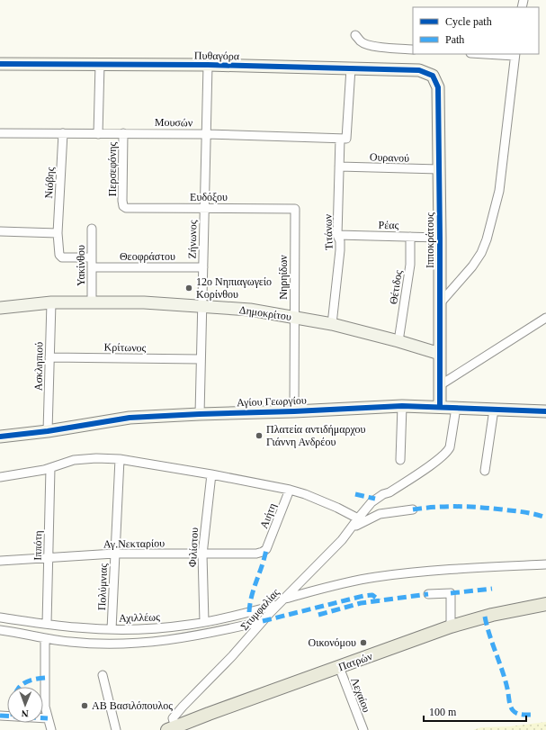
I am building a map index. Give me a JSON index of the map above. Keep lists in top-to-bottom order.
{
  "streets": {
    "main road": ["Πατρών"],
    "street": [
      "Πυθαγόρα",
      "Μουσών",
      "Ουρανού",
      "Περσεφόνης",
      "Νιόβης",
      "Ευδόξου",
      "Ρέας",
      "Τιτάνων",
      "Ζήνωνος",
      "Ιπποκράτους",
      "Θεοφράστου",
      "Υακίνθου",
      "Νηρηίδων",
      "Θέτιδος",
      "Δημοκρίτου",
      "Κρίτωνος",
      "Ασκληπιού",
      "Αγίου Γεωργίου",
      "Αιήτη",
      "Αγ.Νεκταρίου",
      "Ιππότη",
      "Φιλίστου",
      "Πολύμνιας",
      "Στυμφαλίας",
      "Αχιλλέως",
      "Λεχαίου"
    ]
  },
  "crossings": [
    ["Πυθαγόρα", "Τιτάνων"],
    ["Πυθαγόρα", "Ζήνωνος"],
    ["Πυθαγόρα", "Ιπποκράτους"],
    ["Μουσών", "Περσεφόνης"],
    ["Μουσών", "Νιόβης"],
    ["Μουσών", "Τιτάνων"],
    ["Μουσών", "Ζήνωνος"],
    ["Ουρανού", "Τιτάνων"],
    ["Ουρανού", "Ιπποκράτους"],
    ["Περσεφόνης", "Ευδόξου"],
    ["Νιόβης", "Υακίνθου"],
    ["Ευδόξου", "Ζήνωνος"],
    ["Ευδόξου", "Νηρηίδων"],
    ["Ρέας", "Τιτάνων"],
    ["Ρέας", "Ιπποκράτους"],
    ["Ρέας", "Θέτιδος"],
    ["Τιτάνων", "Δημοκρίτου"],
    ["Ζήνωνος", "Θεοφράστου"],
    ["Ζήνωνος", "Δημοκρίτου"],
    ["Ζήνωνος", "Κρίτωνος"],
    ["Ζήνωνος", "Αγίου Γεωργίου"],
    ["Ιπποκράτους", "Δημοκρίτου"],
    ["Ιπποκράτους", "Αγίου Γεωργίου"],
    ["Θεοφράστου", "Υακίνθου"],
    ["Υακίνθου", "Δημοκρίτου"],
    ["Νηρηίδων", "Δημοκρίτου"],
    ["Νηρηίδων", "Αγίου Γεωργίου"],
    ["Θέτιδος", "Δημοκρίτου"],
    ["Δημοκρίτου", "Ασκληπιού"],
    ["Κρίτωνος", "Ασκληπιού"],
    ["Ασκληπιού", "Αγίου Γεωργίου"],
    ["Αγίου Γεωργίου", "Στυμφαλίας"],
    ["Αιήτη", "Αγ.Νεκταρίου"],
    ["Αγ.Νεκταρίου", "Ιππότη"],
    ["Αγ.Νεκταρίου", "Φιλίστου"],
    ["Αγ.Νεκταρίου", "Πολύμνιας"],
    ["Ιππότη", "Αχιλλέως"],
    ["Φιλίστου", "Αχιλλέως"],
    ["Πολύμνιας", "Αχιλλέως"],
    ["Στυμφαλίας", "Αχιλλέως"],
    ["Στυμφαλίας", "Πατρών"],
    ["Πατρών", "Λεχαίου"]
  ],
  "places": [
    "12ο Νηπιαγωγείο Κορίνθου",
    "Πλατεία αντιδήμαρχου Γιάννη Ανδρέου",
    "Οικονόμου",
    "ΑΒ Βασιλόπουλος"
  ],
  "legend": ["Cycle path", "Path"],
  "scale_bar": "100 m",
  "north": "bottom"
}
